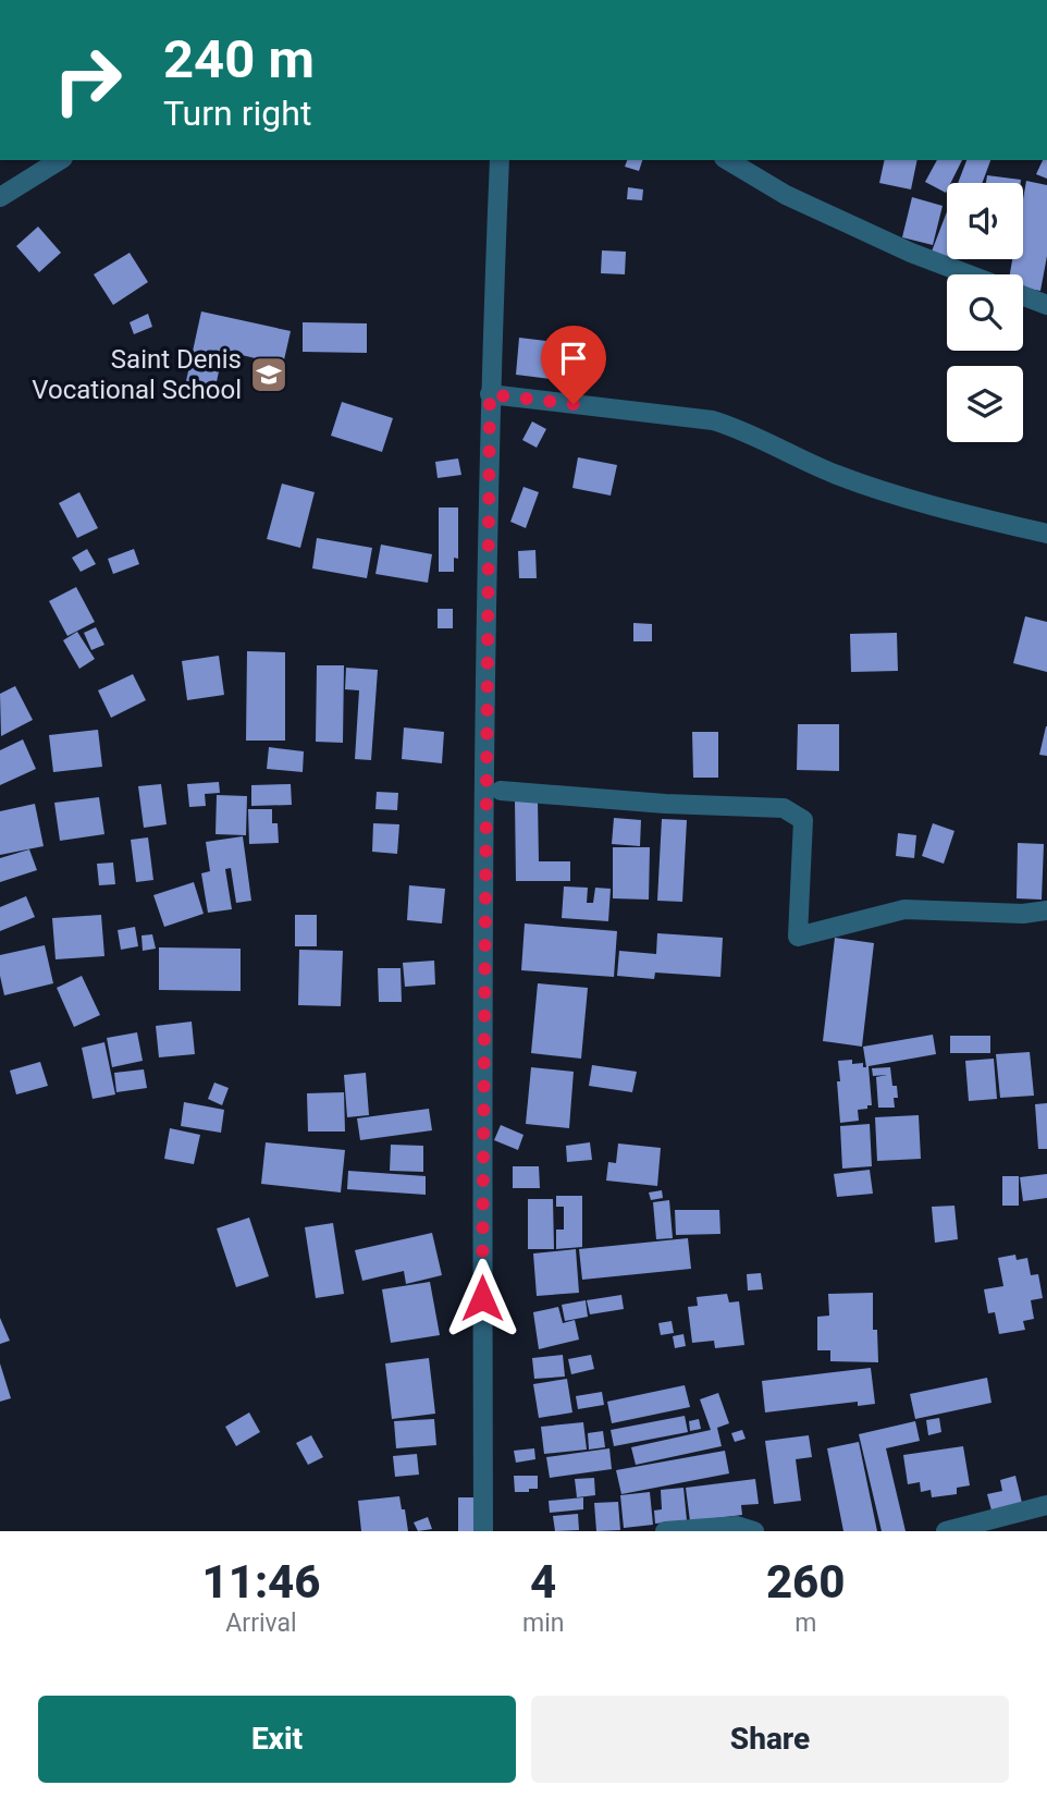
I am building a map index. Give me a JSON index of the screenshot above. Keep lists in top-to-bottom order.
{
  "places": {
    "school or university": ["Saint Denis Vocational School"]
  },
  "page": {
    "turn": ["240 m", "Turn right"],
    "eta": [
      "11:46",
      "Arrival",
      "4",
      "min",
      "260",
      "m"
    ],
    "buttons": ["Exit", "Share"]
  }
}
